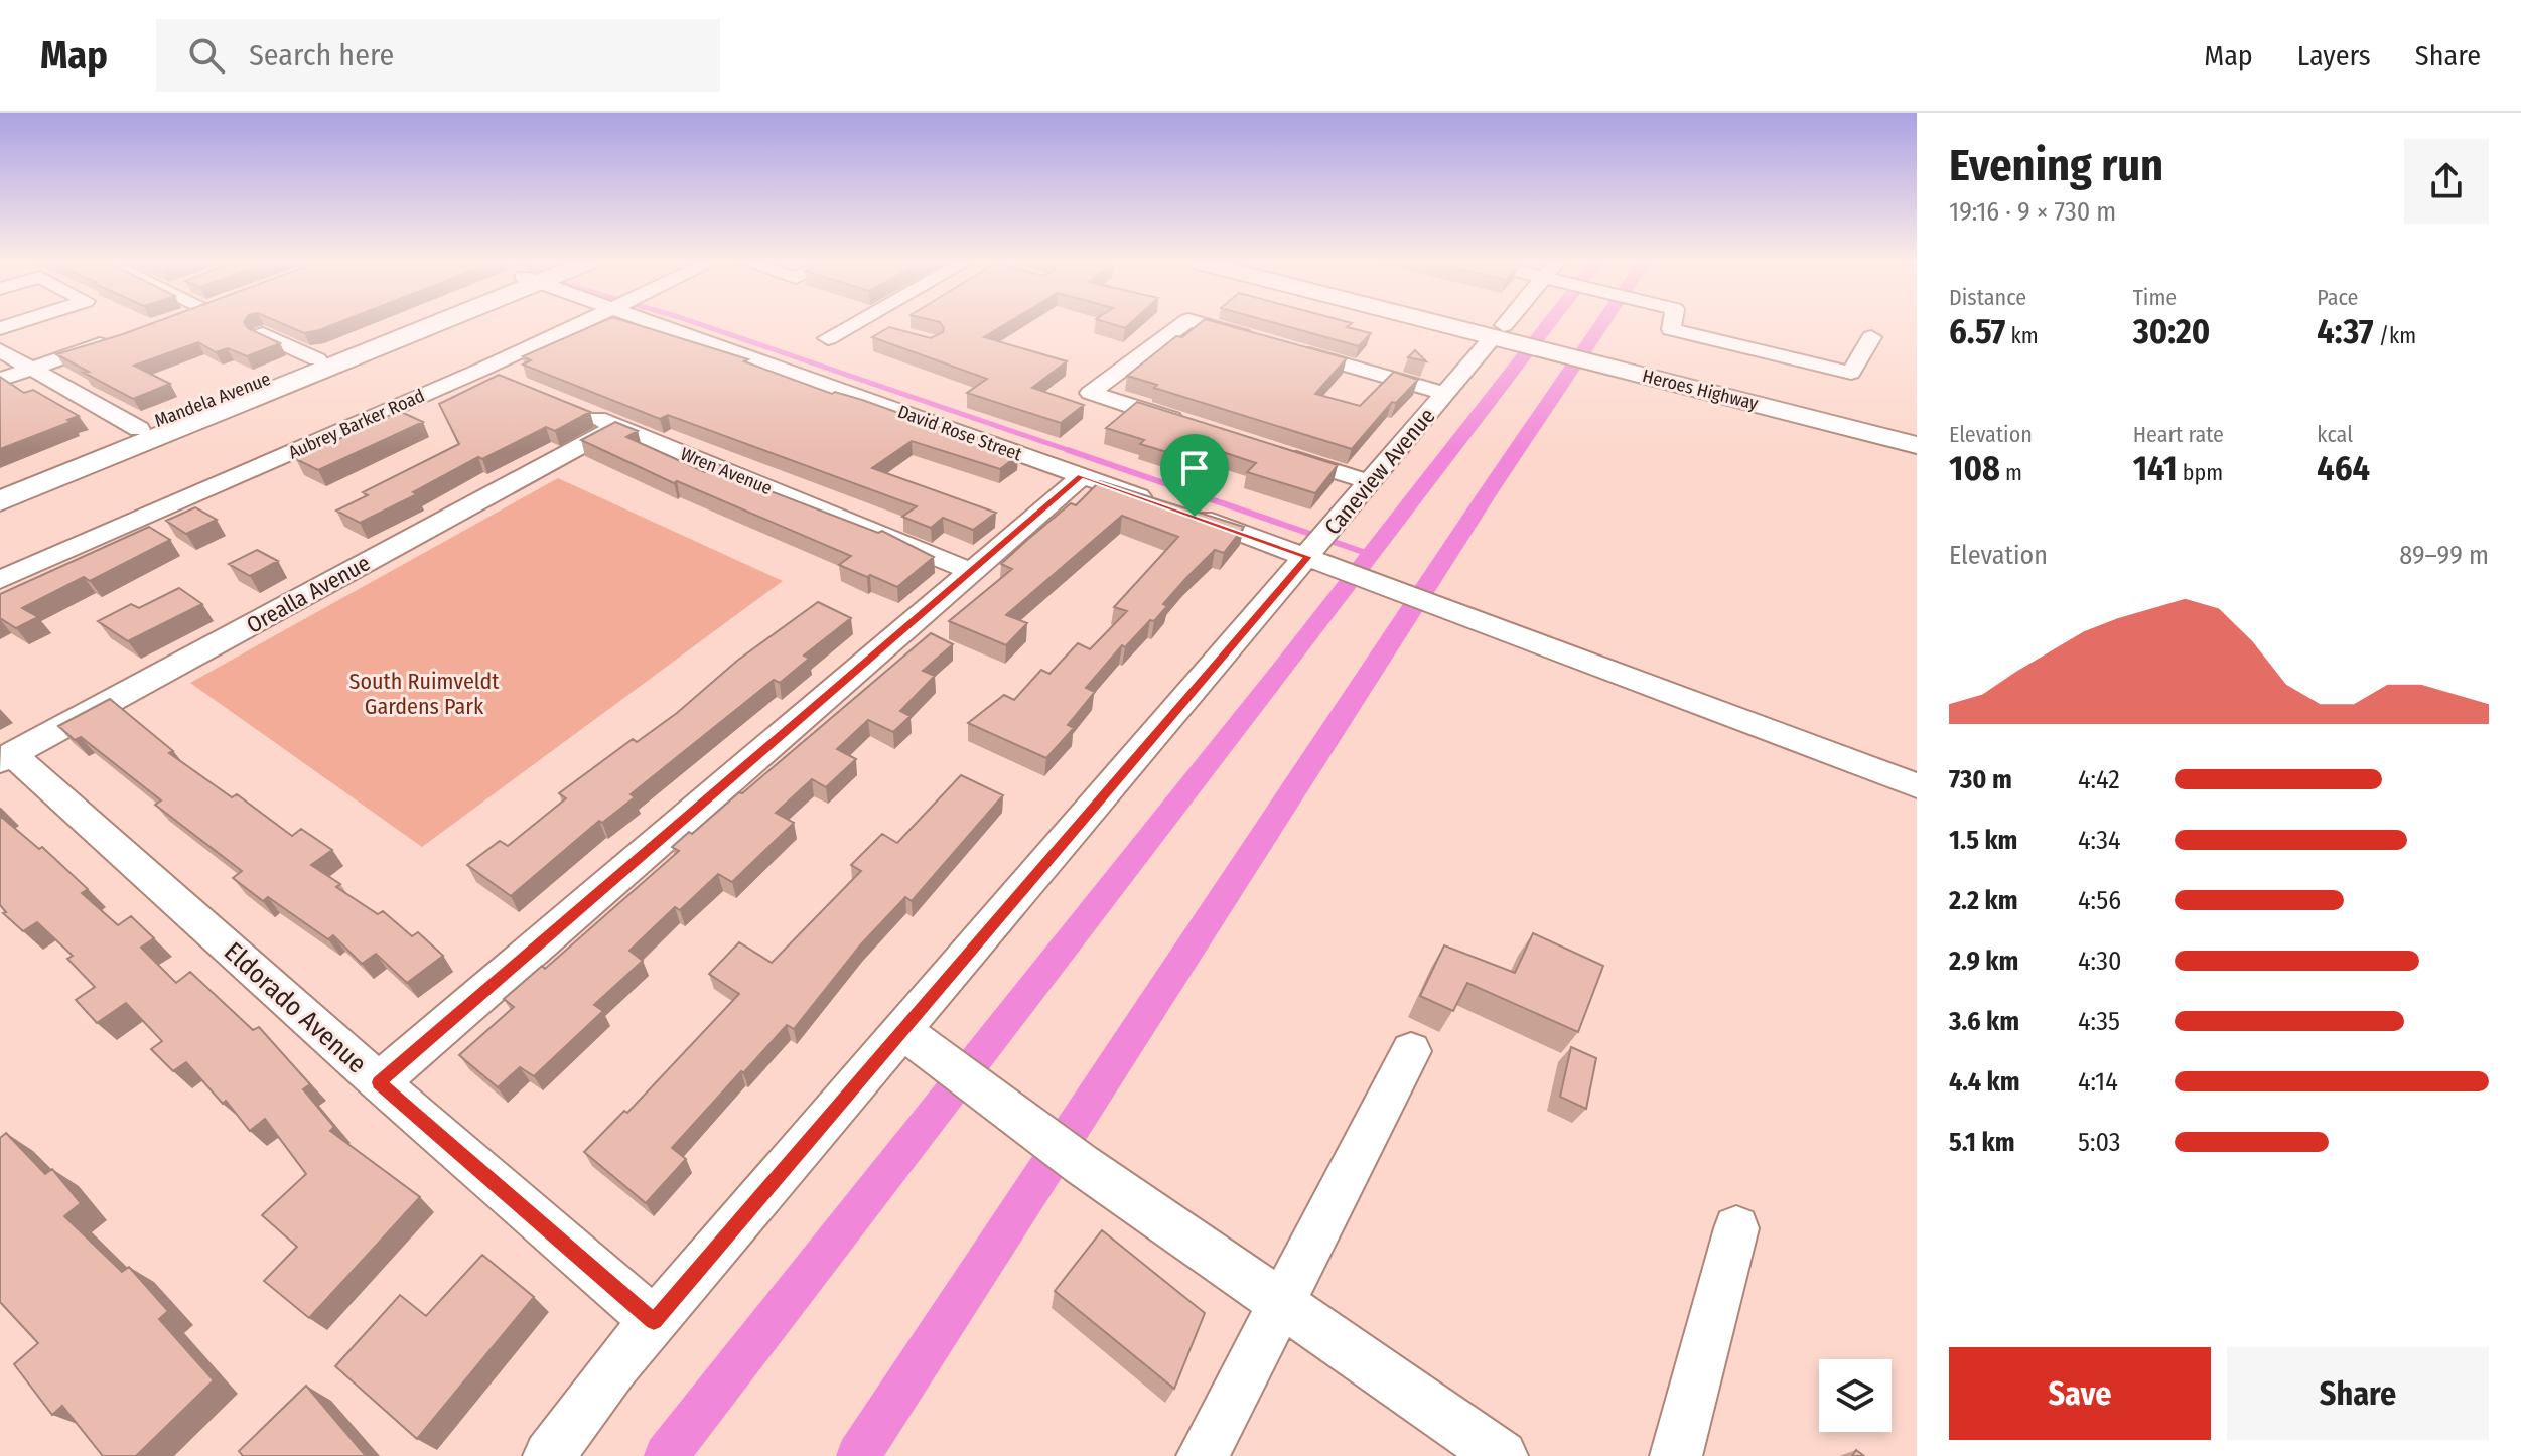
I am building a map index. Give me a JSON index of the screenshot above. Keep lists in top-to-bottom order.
{
  "streets": {
    "main road": ["Heroes Highway", "Mandela Avenue"],
    "street": [
      "Aubrey Barker Road",
      "David Rose Street",
      "Wren Avenue",
      "Caneview Avenue",
      "Orealla Avenue",
      "Eldorado Avenue"
    ]
  },
  "crossings": [
    ["Heroes Highway", "Caneview Avenue"],
    ["Wren Avenue", "Orealla Avenue"],
    ["Caneview Avenue", "Eldorado Avenue"],
    ["Orealla Avenue", "Eldorado Avenue"]
  ],
  "parks": ["South Ruimveldt Gardens Park"],
  "page": {
    "header": "Map",
    "search": "Search here",
    "nav": ["Map", "Layers", "Share"],
    "heading": ["Evening run", "19:16 · 9 × 730 m"],
    "stats": [
      ["Distance", "6.57 km"],
      ["Time", "30:20"],
      ["Pace", "4:37 /km"],
      ["Elevation", "108 m"],
      ["Heart rate", "141 bpm"],
      ["kcal", "464"]
    ],
    "chart": ["Elevation", "89–99 m"],
    "list": [
      {
        "name": "730 m",
        "note": "4:42"
      },
      {
        "name": "1.5 km",
        "note": "4:34"
      },
      {
        "name": "2.2 km",
        "note": "4:56"
      },
      {
        "name": "2.9 km",
        "note": "4:30"
      },
      {
        "name": "3.6 km",
        "note": "4:35"
      },
      {
        "name": "4.4 km",
        "note": "4:14"
      },
      {
        "name": "5.1 km",
        "note": "5:03"
      }
    ],
    "buttons": ["Save", "Share"]
  }
}
